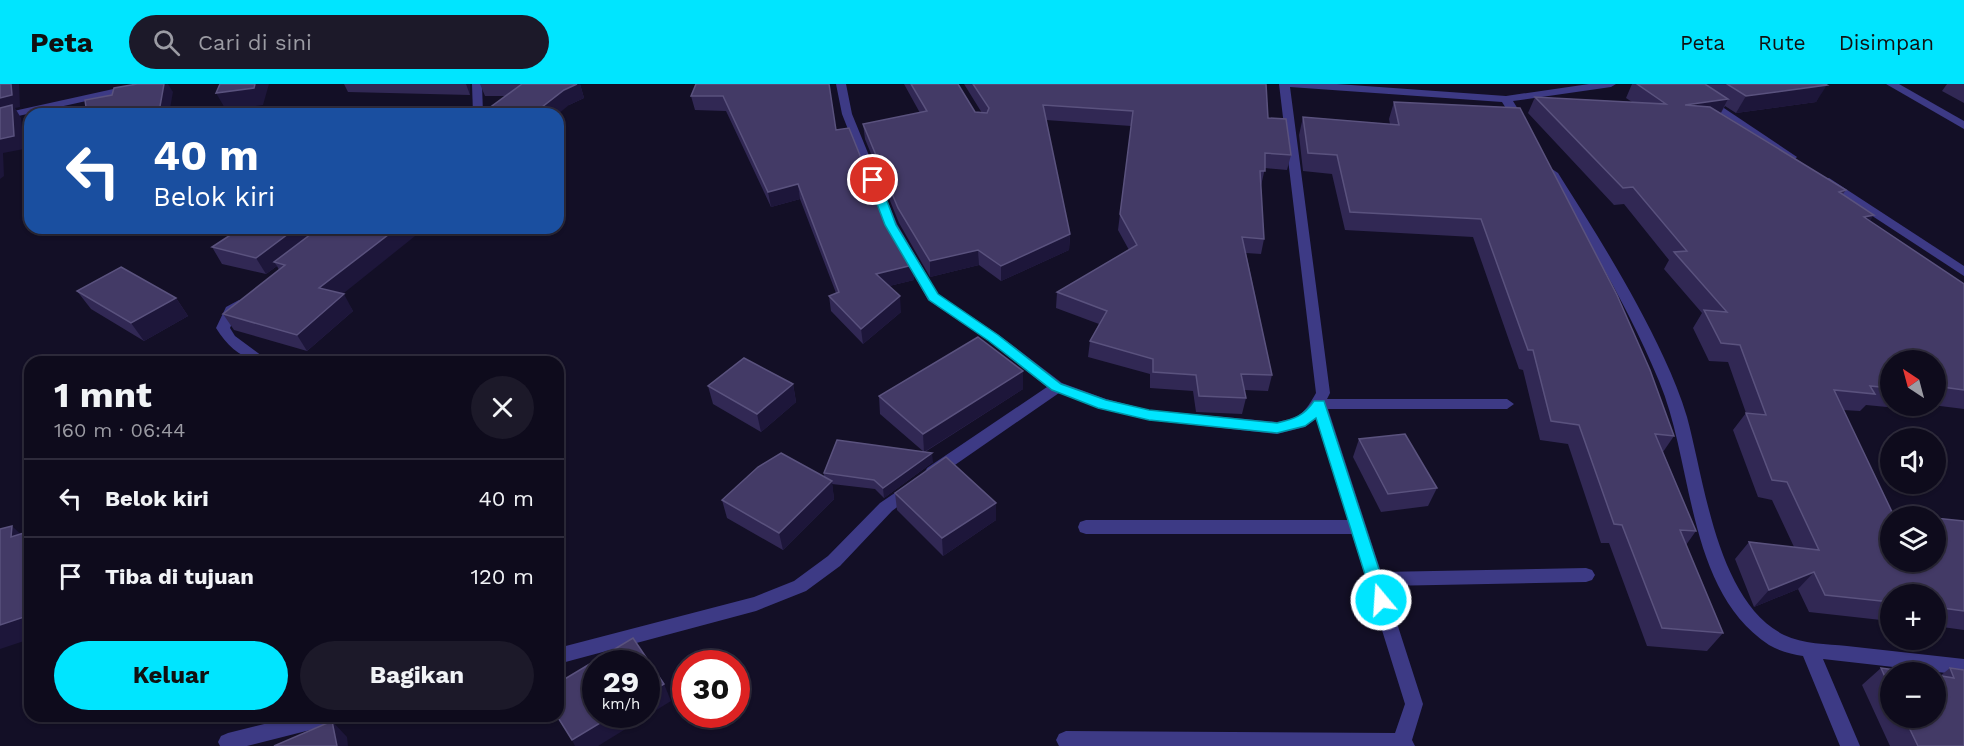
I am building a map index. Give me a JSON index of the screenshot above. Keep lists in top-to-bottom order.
{
  "north": "top left",
  "page": {
    "header": "Peta",
    "search": "Cari di sini",
    "nav": ["Peta", "Rute", "Disimpan"],
    "turn": ["40 m", "Belok kiri"],
    "map_buttons": ["+", "−"],
    "heading": ["1 mnt", "160 m · 06:44"],
    "list": [
      {
        "name": "Belok kiri",
        "value": "40 m"
      },
      {
        "name": "Tiba di tujuan",
        "value": "120 m"
      }
    ],
    "buttons": ["Keluar", "Bagikan"],
    "speed": "29 km/h",
    "limit": "30"
  }
}
